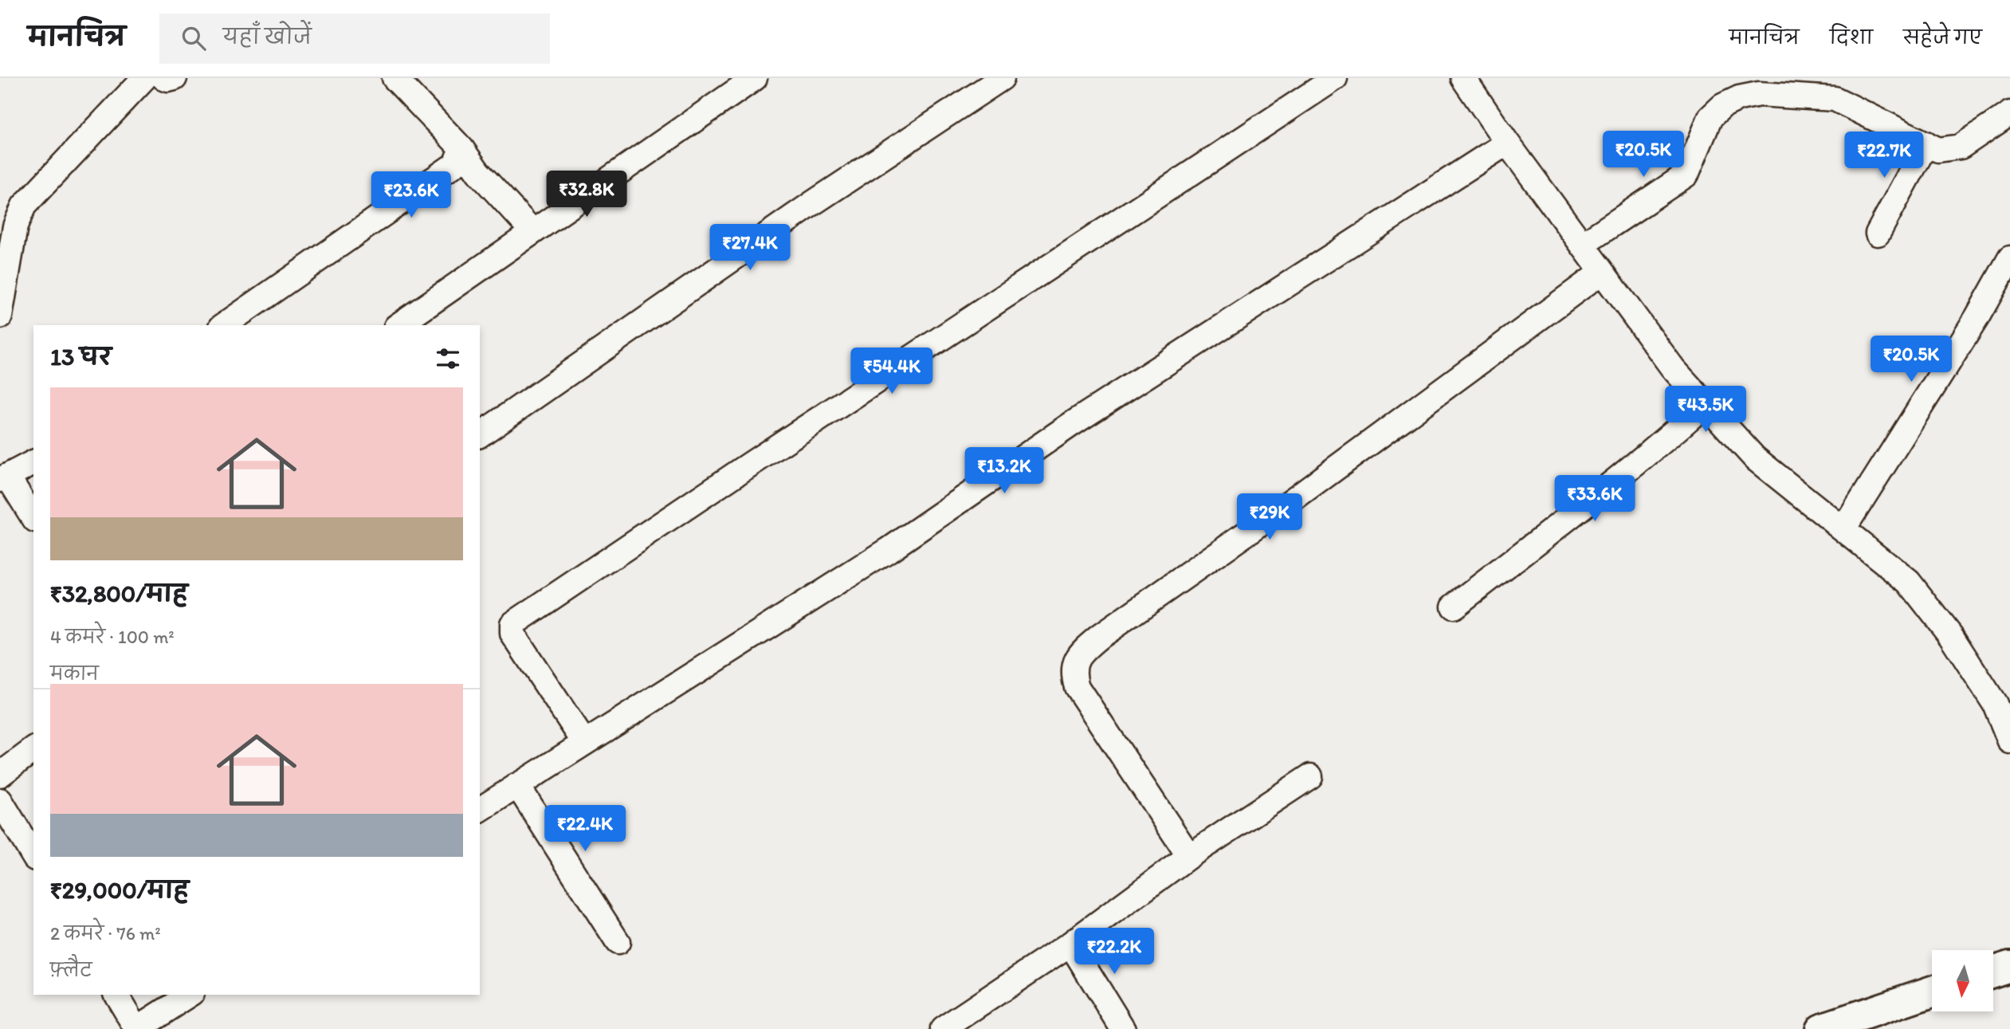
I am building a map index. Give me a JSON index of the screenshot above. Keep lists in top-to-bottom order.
{
  "north": "bottom",
  "page": {
    "header": "मानचित्र",
    "search": "यहाँ खोजें",
    "nav": ["मानचित्र", "दिशा", "सहेजे गए"],
    "price": [
      "₹20.5K",
      "₹22.7K",
      "₹32.8K",
      "₹23.6K",
      "₹27.4K",
      "₹20.5K",
      "₹54.4K",
      "₹43.5K",
      "₹13.2K",
      "₹33.6K",
      "₹29K",
      "₹22.4K",
      "₹22.2K"
    ],
    "heading": "13 घर",
    "list": [
      {
        "name": "₹32,800/माह",
        "note": "4 कमरे · 100 m² · मकान"
      },
      {
        "name": "₹29,000/माह",
        "note": "2 कमरे · 76 m² · फ़्लैट"
      }
    ]
  }
}
